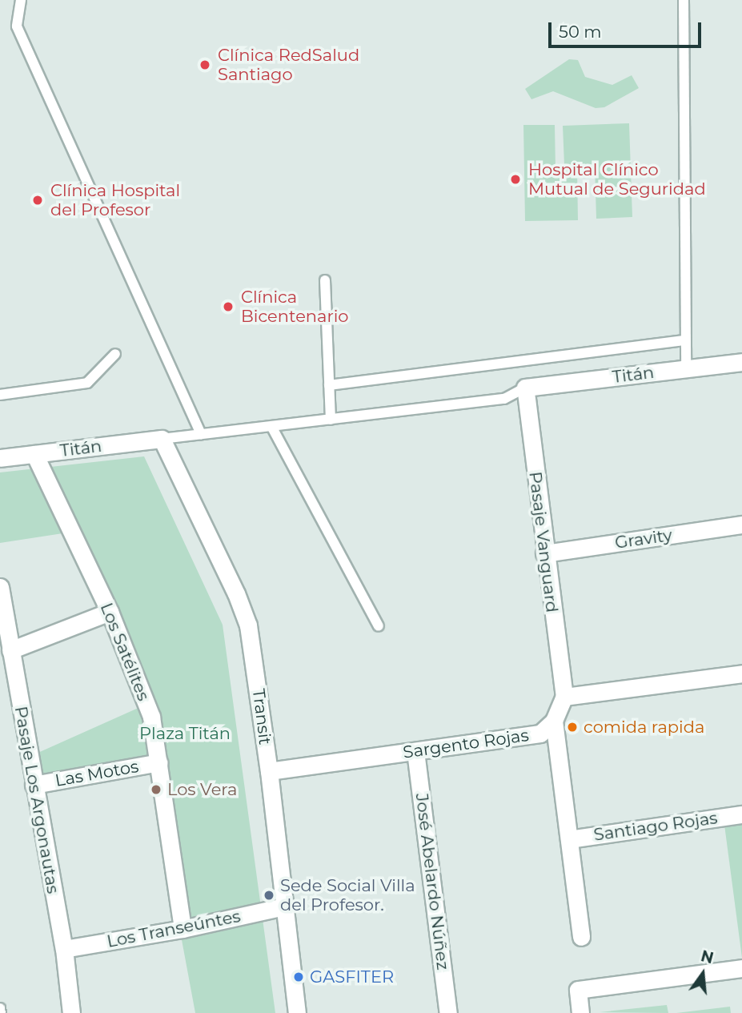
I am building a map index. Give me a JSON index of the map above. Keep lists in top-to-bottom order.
{
  "streets": {
    "street": [
      "Titán",
      "Gravity",
      "Pasaje Vanguard",
      "Los Satélites",
      "Transit",
      "Sargento Rojas",
      "Las Motos",
      "Pasaje Los Argonautas",
      "Santiago Rojas",
      "José Abelardo Núñez",
      "Los Transeúntes"
    ]
  },
  "crossings": [
    ["Titán", "Pasaje Vanguard"],
    ["Titán", "Los Satélites"],
    ["Titán", "Transit"],
    ["Gravity", "Pasaje Vanguard"],
    ["Los Satélites", "Las Motos"],
    ["Los Satélites", "Los Transeúntes"],
    ["Transit", "Sargento Rojas"],
    ["Transit", "Los Transeúntes"],
    ["Sargento Rojas", "José Abelardo Núñez"],
    ["Las Motos", "Pasaje Los Argonautas"],
    ["Pasaje Los Argonautas", "Los Transeúntes"]
  ],
  "parks": ["Plaza Titán"],
  "places": [
    "Clínica RedSalud Santiago",
    "Hospital Clínico Mutual de Seguridad",
    "Clínica Hospital del Profesor",
    "Clínica Bicentenario",
    "comida rapida",
    "Los Vera",
    "Sede Social Villa del Profesor.",
    "GASFITER"
  ],
  "scale_bar": "50 m",
  "north": "top"
}
